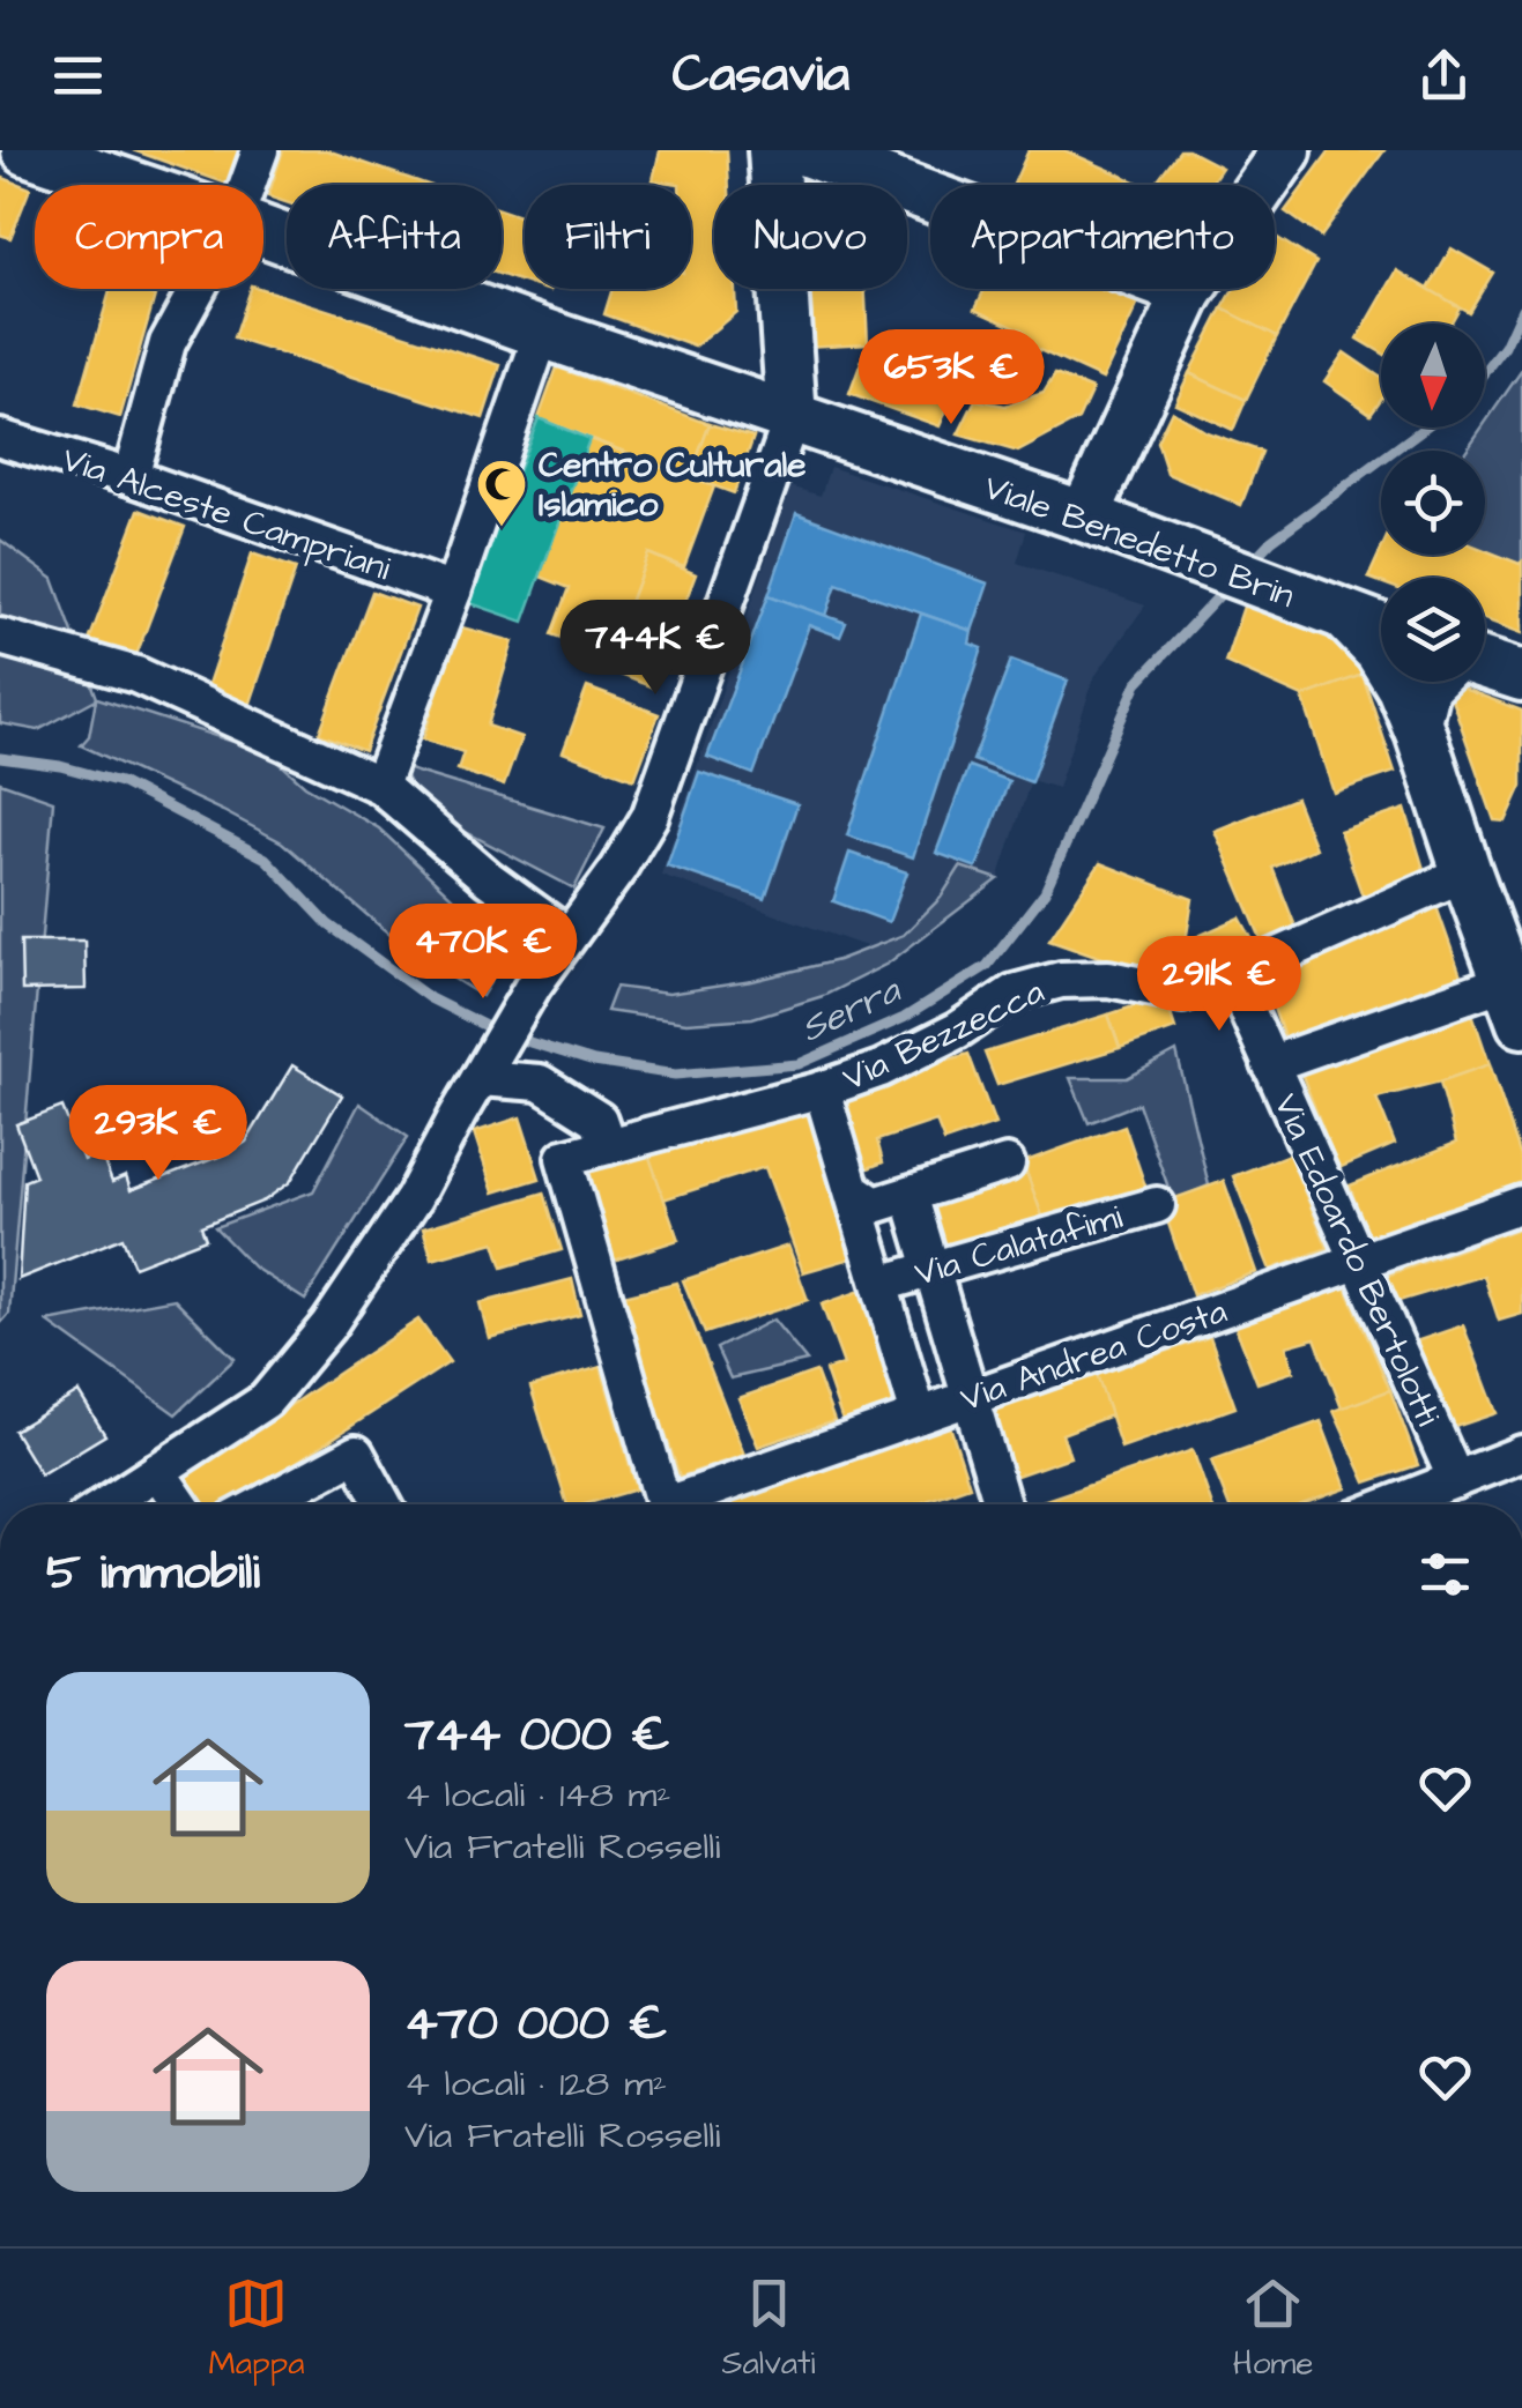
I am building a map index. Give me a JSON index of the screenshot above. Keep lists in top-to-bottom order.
{
  "streets": {
    "street": [
      "Via Alceste Campriani",
      "Viale Benedetto Brin",
      "Via Bezzecca",
      "Via Calatafimi",
      "Via Edoardo Bertolotti",
      "Via Andrea Costa"
    ]
  },
  "crossings": [
    ["Via Bezzecca", "Via Edoardo Bertolotti"],
    ["Via Edoardo Bertolotti", "Via Andrea Costa"]
  ],
  "water": ["Serra"],
  "places": {
    "mosque": ["Centro Culturale Islamico"]
  },
  "north": "bottom",
  "page": {
    "header": "Casavia",
    "chip": [
      "Compra",
      "Affitta",
      "Filtri",
      "Nuovo",
      "Appartamento"
    ],
    "price": [
      "653K €",
      "744K €",
      "470K €",
      "291K €",
      "293K €"
    ],
    "heading": "5 immobili",
    "list": [
      {
        "name": "744 000 €",
        "note": "4 locali · 148 m² · Via Fratelli Rosselli"
      },
      {
        "name": "470 000 €",
        "note": "4 locali · 128 m² · Via Fratelli Rosselli"
      }
    ],
    "tabs": ["Mappa", "Salvati", "Home"]
  }
}
